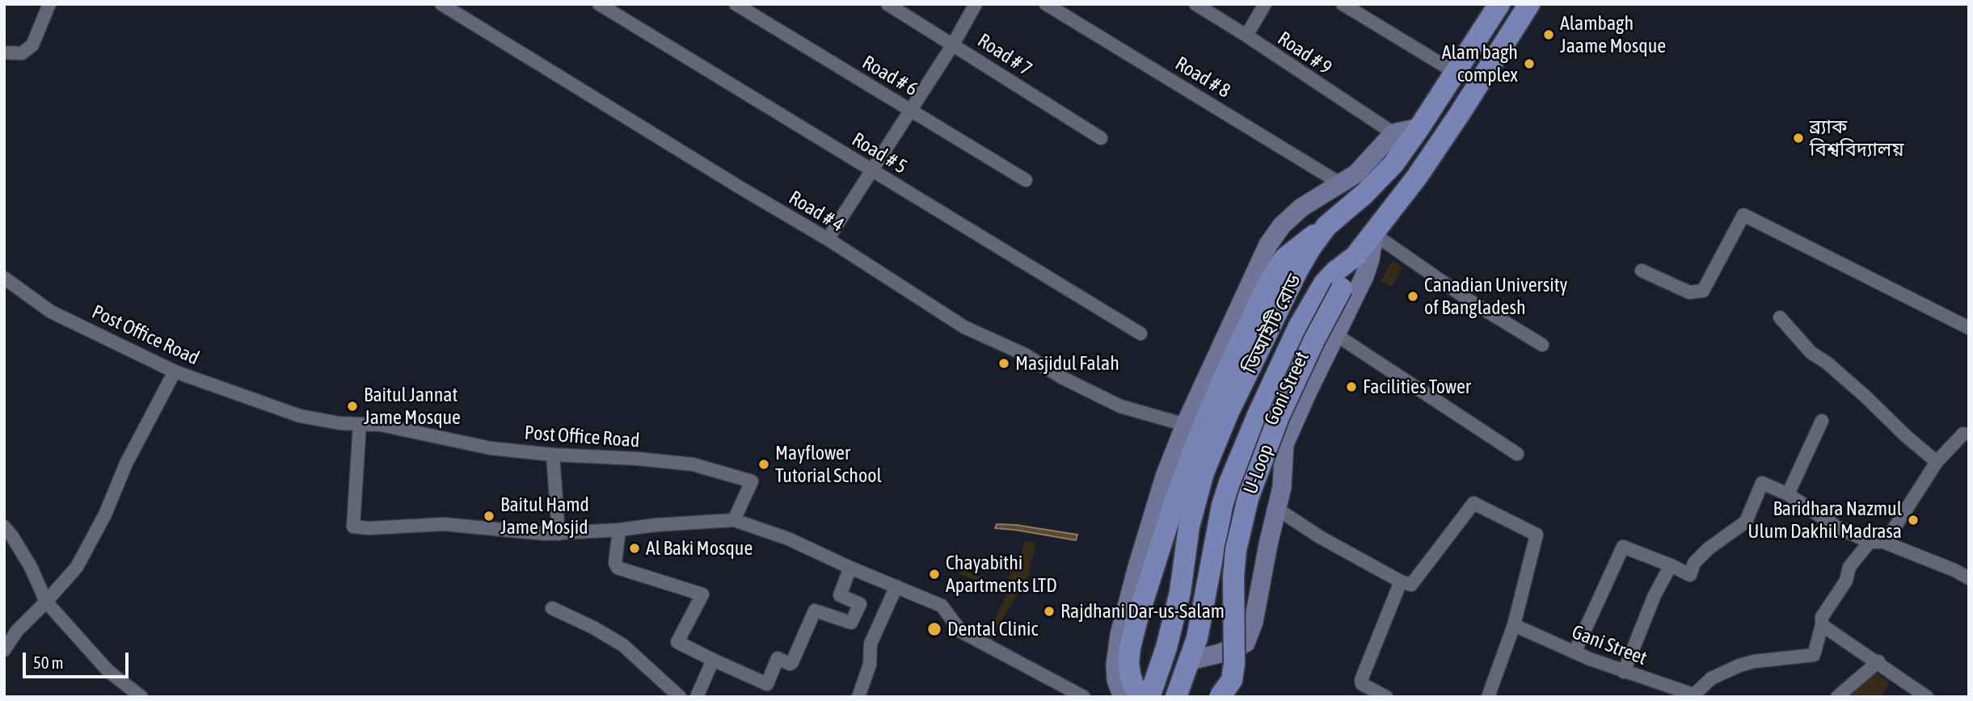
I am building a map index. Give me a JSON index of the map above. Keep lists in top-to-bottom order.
{
  "streets": {
    "main road": ["ডিআইটি রোড", "U-Loop"],
    "street": [
      "Road # 9",
      "Road # 7",
      "Road # 6",
      "Road # 8",
      "Road # 5",
      "Road # 4",
      "Post Office Road",
      "Goni Street",
      "Gani Street"
    ]
  },
  "crossings": [
    ["ডিআইটি রোড", "Goni Street"],
    ["ডিআইটি রোড", "U-Loop"]
  ],
  "places": [
    "Alambagh Jaame Mosque",
    "Alam bagh complex",
    "ব্র্যাক বিশ্ববিদ্যালয়",
    "Canadian University of Bangladesh",
    "Masjidul Falah",
    "Facilities Tower",
    "Baitul Jannat Jame Mosque",
    "Mayflower Tutorial School",
    "Baitul Hamd Jame Mosjid",
    "Baridhara Nazmul Ulum Dakhil Madrasa",
    "Al Baki Mosque",
    "Chayabithi Apartments LTD",
    "Rajdhani Dar-us-Salam",
    "Dental Clinic"
  ],
  "scale_bar": "50 m"
}
